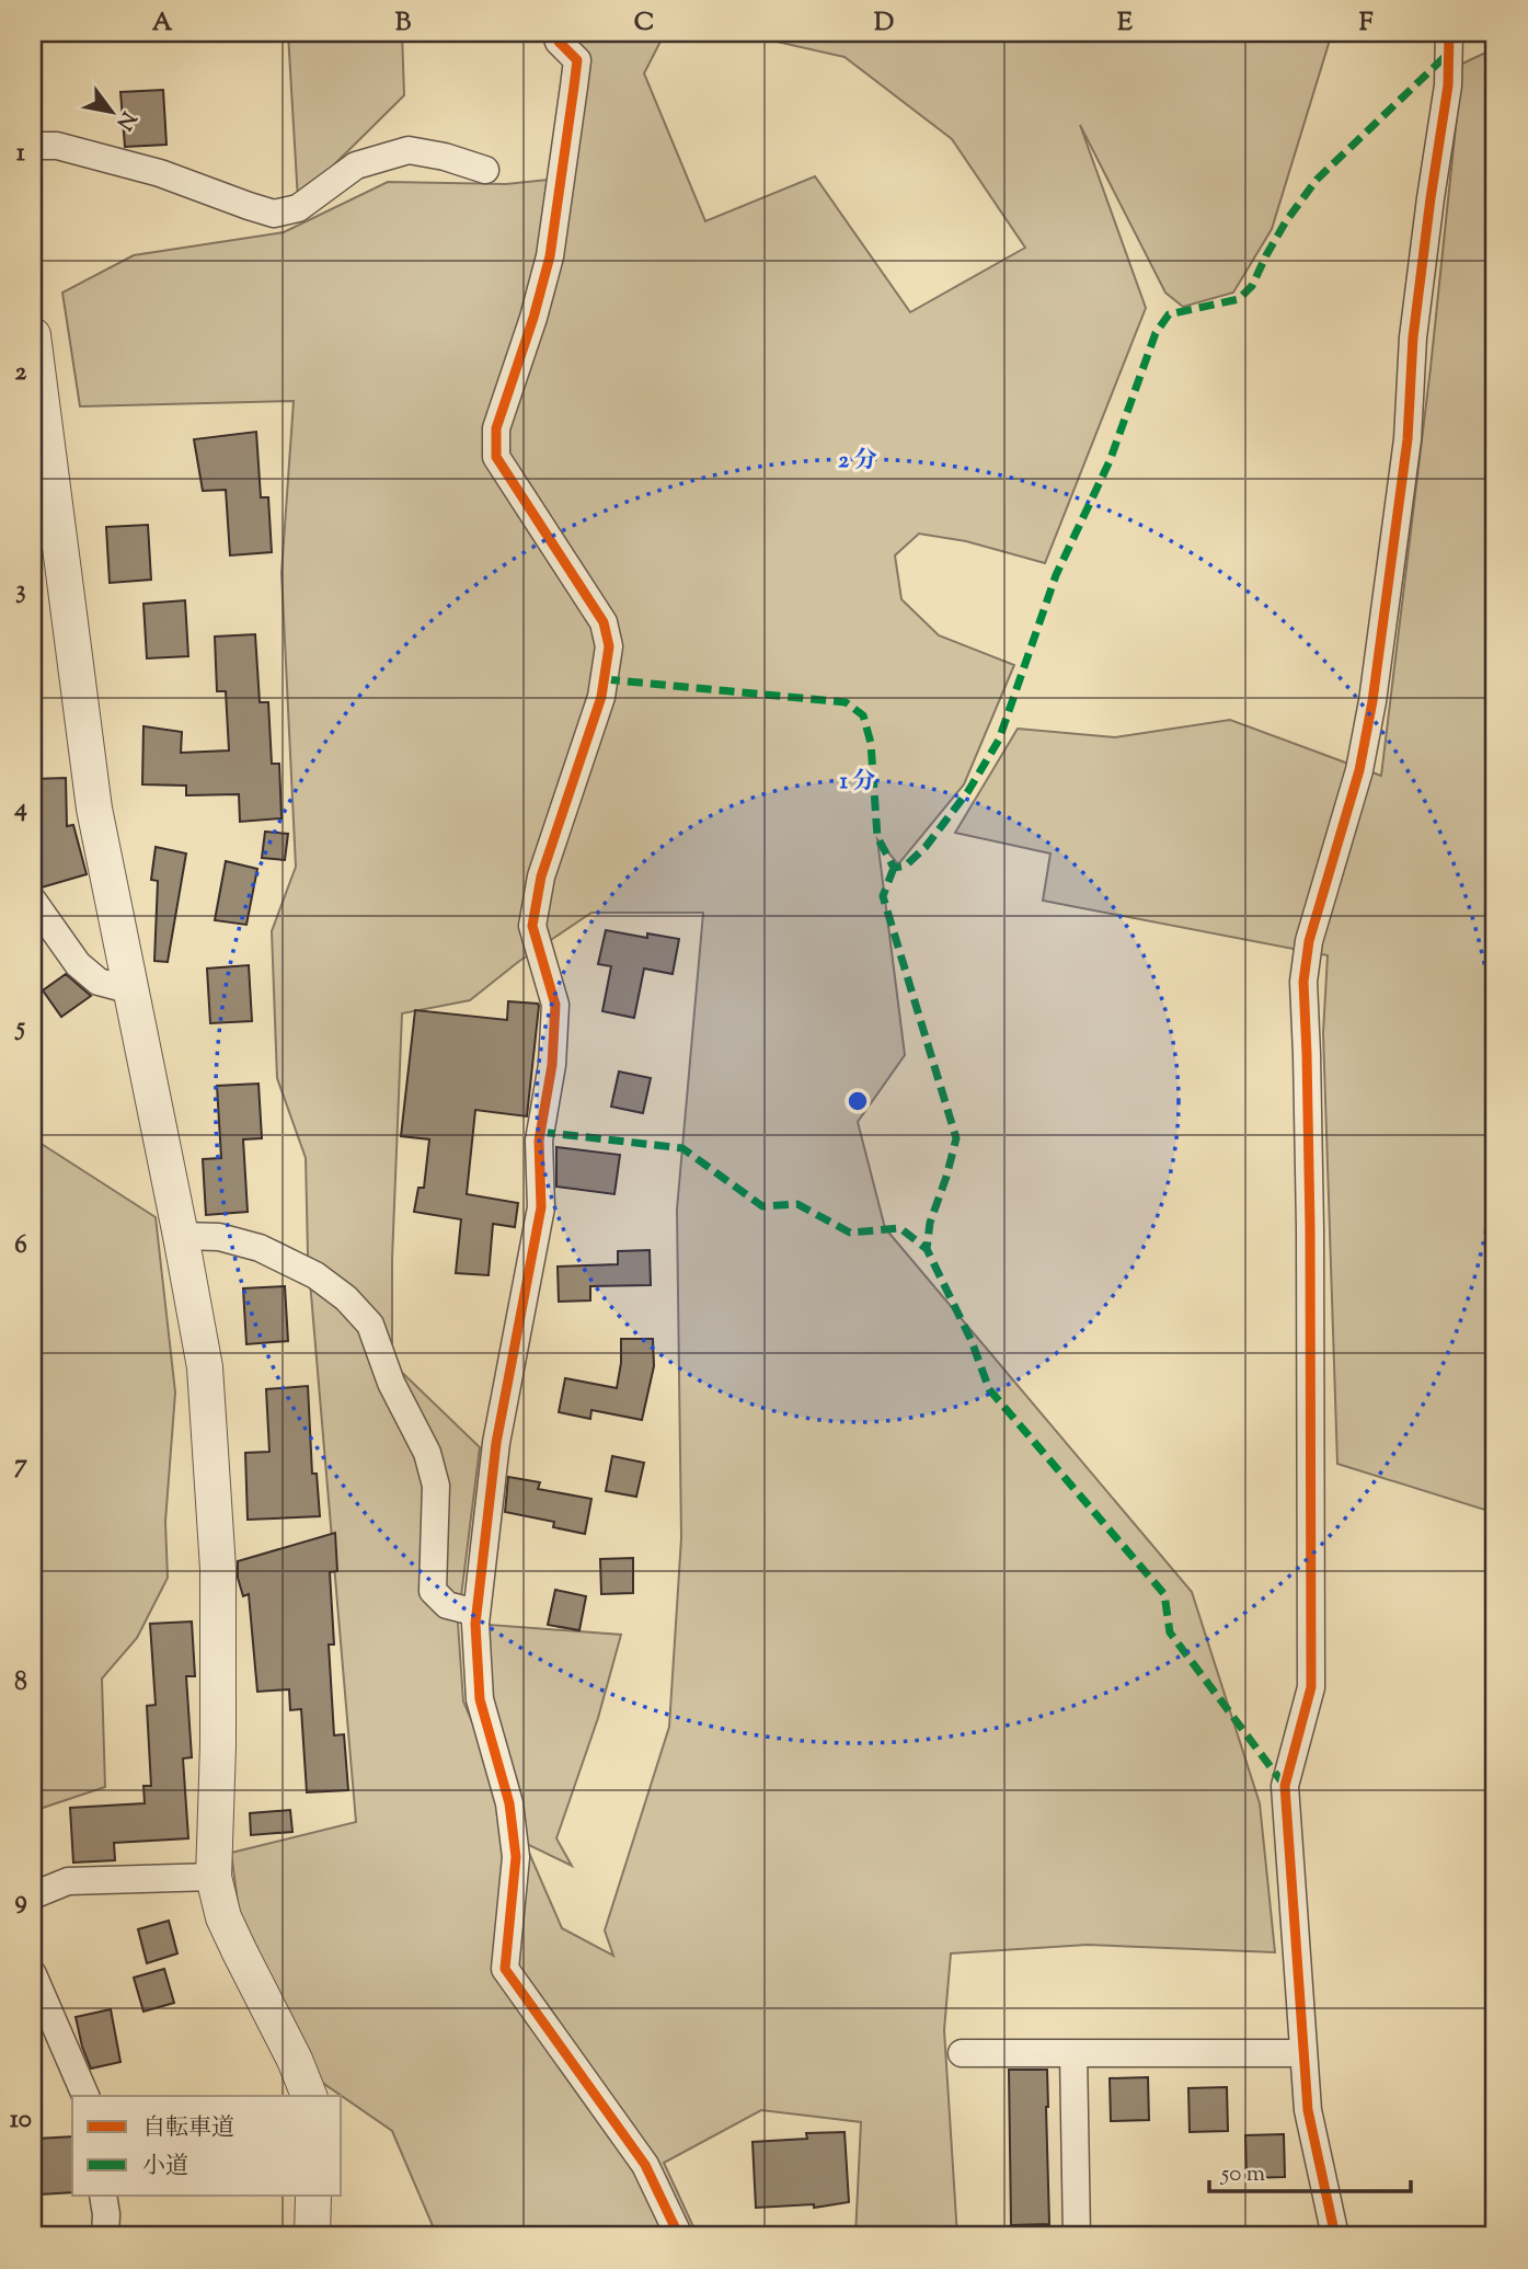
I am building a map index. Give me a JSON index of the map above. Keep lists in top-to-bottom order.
{
  "legend": ["自転車道", "小道"],
  "scale_bar": "50 m",
  "north": "bottom right",
  "grid": {
    "columns": [
      "A",
      "B",
      "C",
      "D",
      "E",
      "F"
    ],
    "rows": [
      "1",
      "2",
      "3",
      "4",
      "5",
      "6",
      "7",
      "8",
      "9",
      "10"
    ]
  },
  "rings": ["2 分", "1 分"]
}
